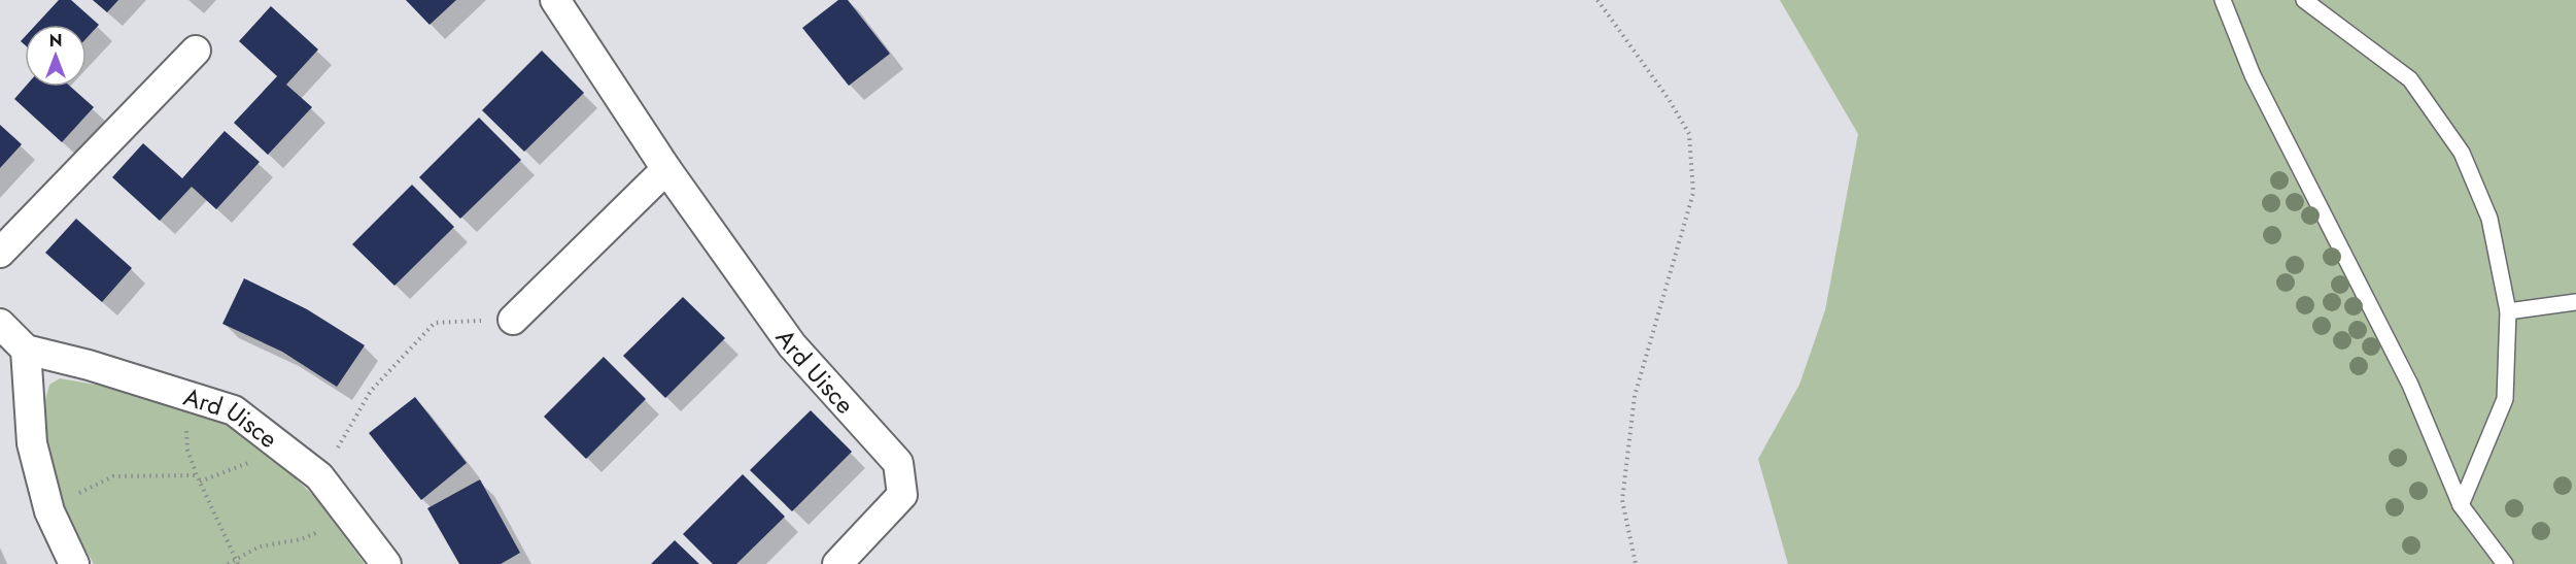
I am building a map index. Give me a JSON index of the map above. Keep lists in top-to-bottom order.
{
  "streets": {
    "street": ["Ard Uisce"]
  },
  "north": "top"
}
